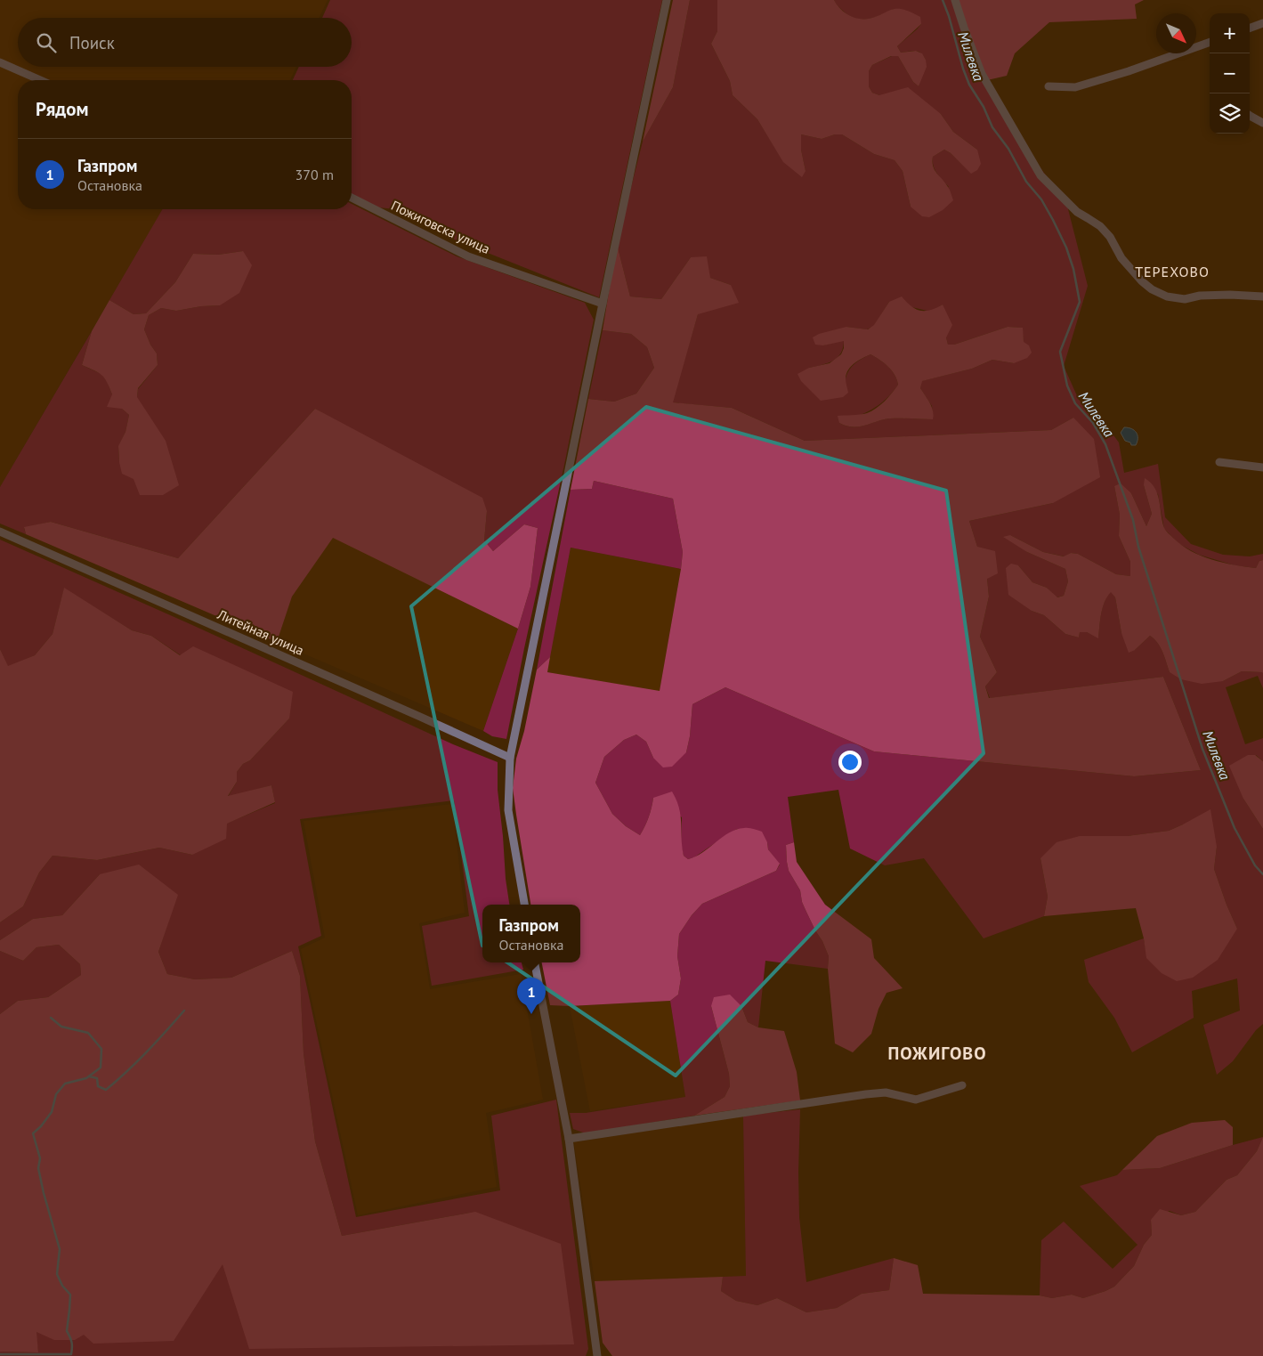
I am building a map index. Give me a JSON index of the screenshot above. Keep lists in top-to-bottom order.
{
  "streets": {
    "street": ["Пожиговска улица", "Литейная улица"]
  },
  "districts": ["ТЕРЕХОВО", "ПОЖИГОВО"],
  "water": ["Милевка"],
  "north": "bottom right",
  "page": {
    "map_buttons": ["+", "−"],
    "search": "Поиск",
    "heading": "Рядом",
    "list": [
      {
        "mark": "1",
        "name": "Газпром",
        "note": "Остановка",
        "value": "370 m"
      }
    ],
    "popup": ["Газпром", "Остановка"],
    "pins": "1"
  }
}
